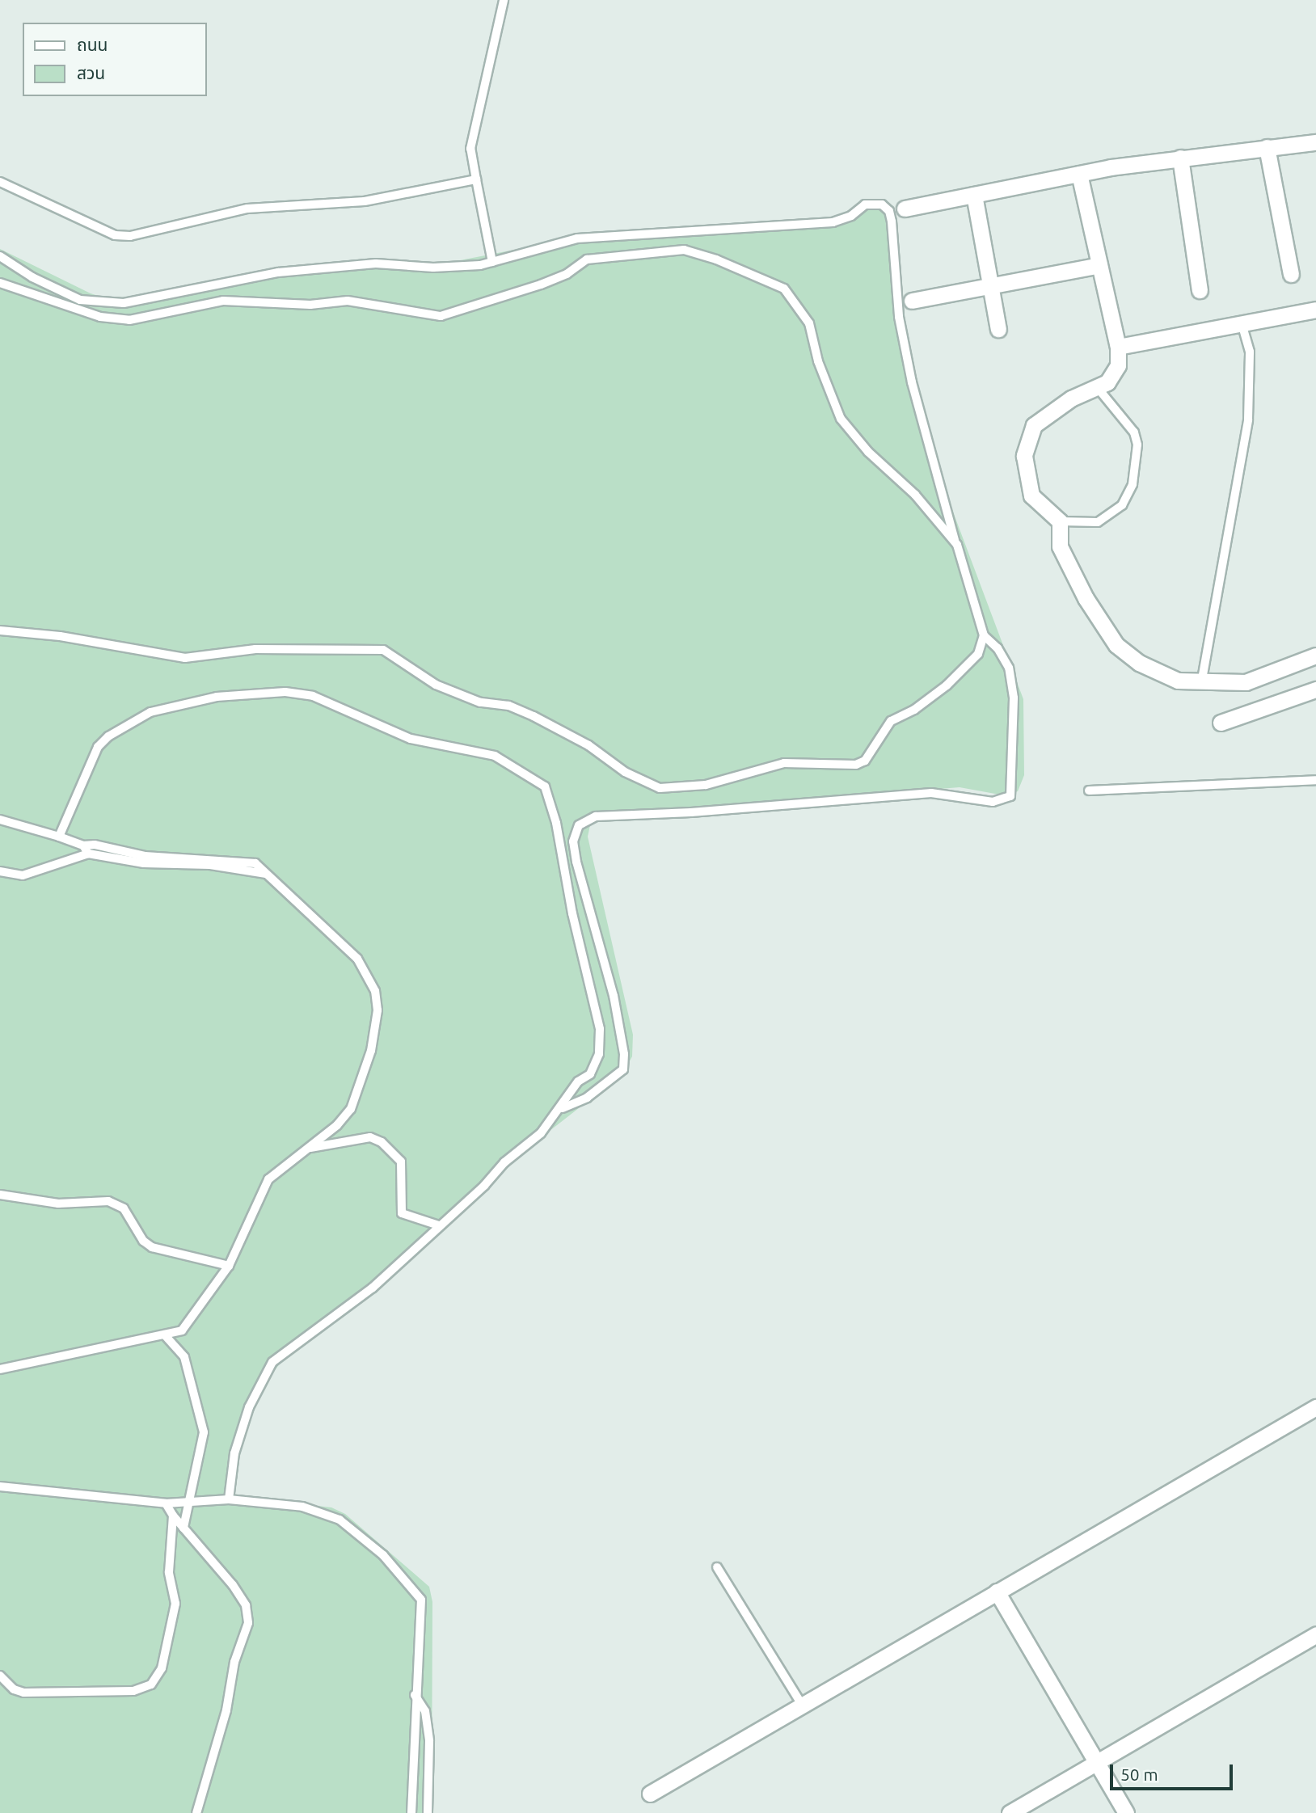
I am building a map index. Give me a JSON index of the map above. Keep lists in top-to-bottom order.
{
  "legend": ["ถนน", "สวน"],
  "scale_bar": "50 m"
}
